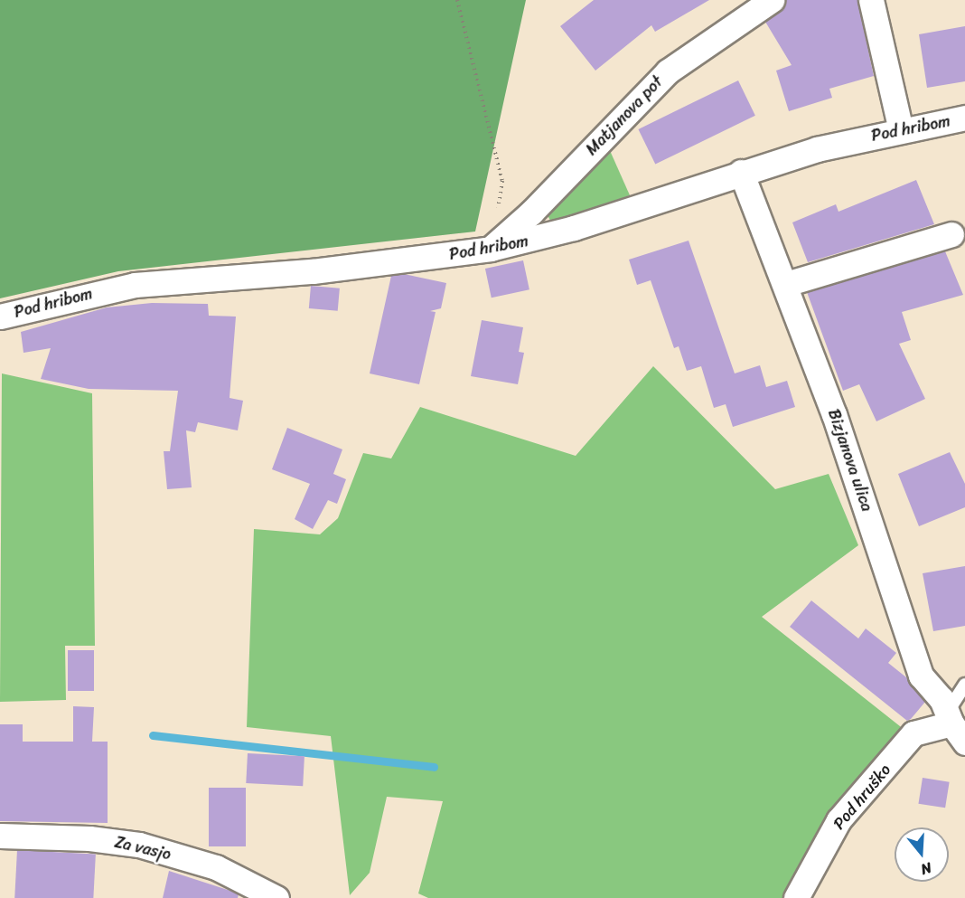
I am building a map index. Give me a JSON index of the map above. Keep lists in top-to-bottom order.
{
  "streets": {
    "street": [
      "Matjanova pot",
      "Pod hribom",
      "Bizjanova ulica",
      "Pod hruško",
      "Za vasjo"
    ]
  },
  "crossings": [
    ["Matjanova pot", "Pod hribom"],
    ["Pod hribom", "Bizjanova ulica"],
    ["Bizjanova ulica", "Pod hruško"]
  ],
  "north": "bottom"
}
